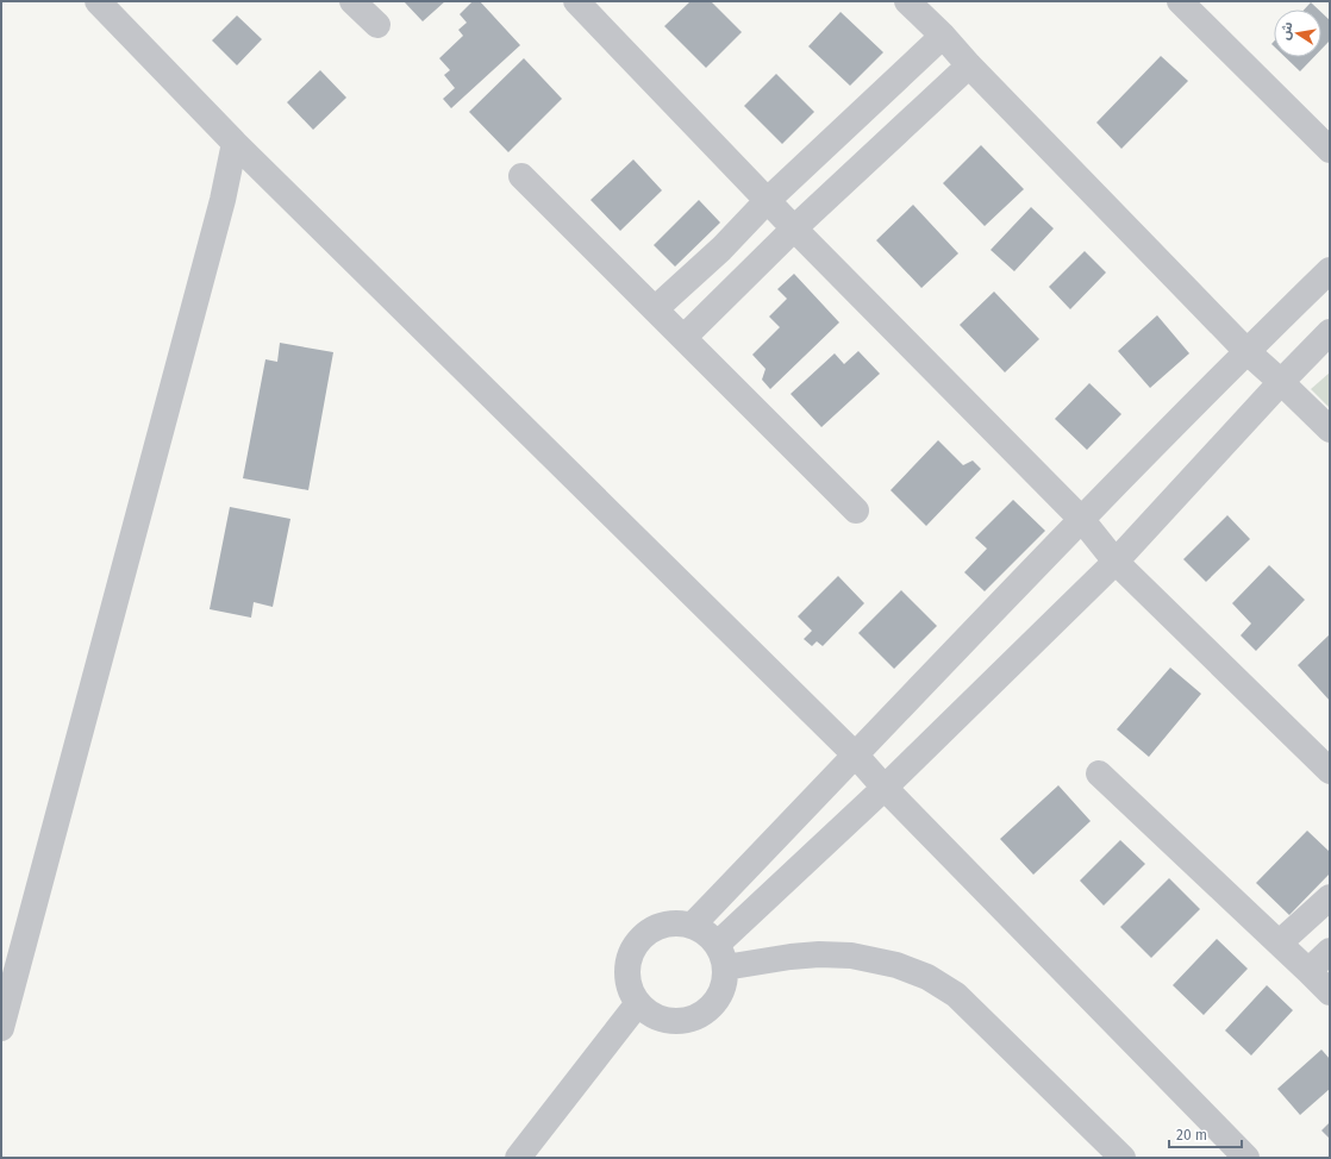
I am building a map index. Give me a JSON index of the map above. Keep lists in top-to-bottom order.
{
  "scale_bar": "20 m",
  "north": "left"
}
